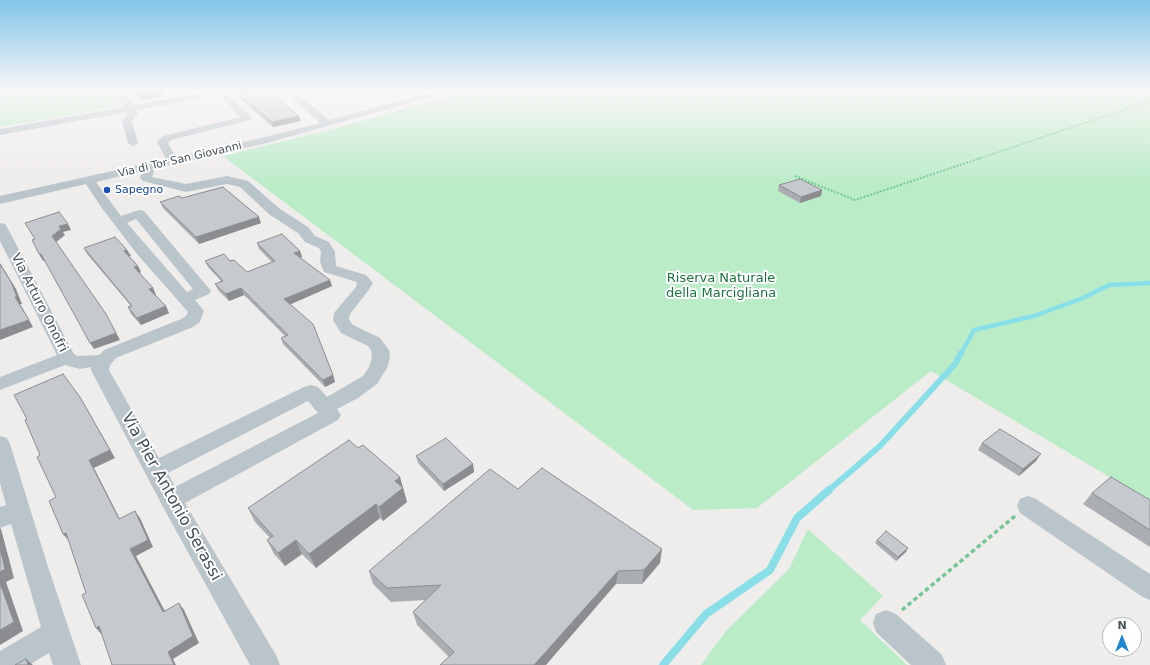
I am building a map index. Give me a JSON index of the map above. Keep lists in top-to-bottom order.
{
  "streets": {
    "street": ["Via di Tor San Giovanni", "Via Arturo Onofri", "Via Pier Antonio Serassi"]
  },
  "parks": ["Riserva Naturale della Marcigliana"],
  "places": ["Sapegno"],
  "north": "top"
}
